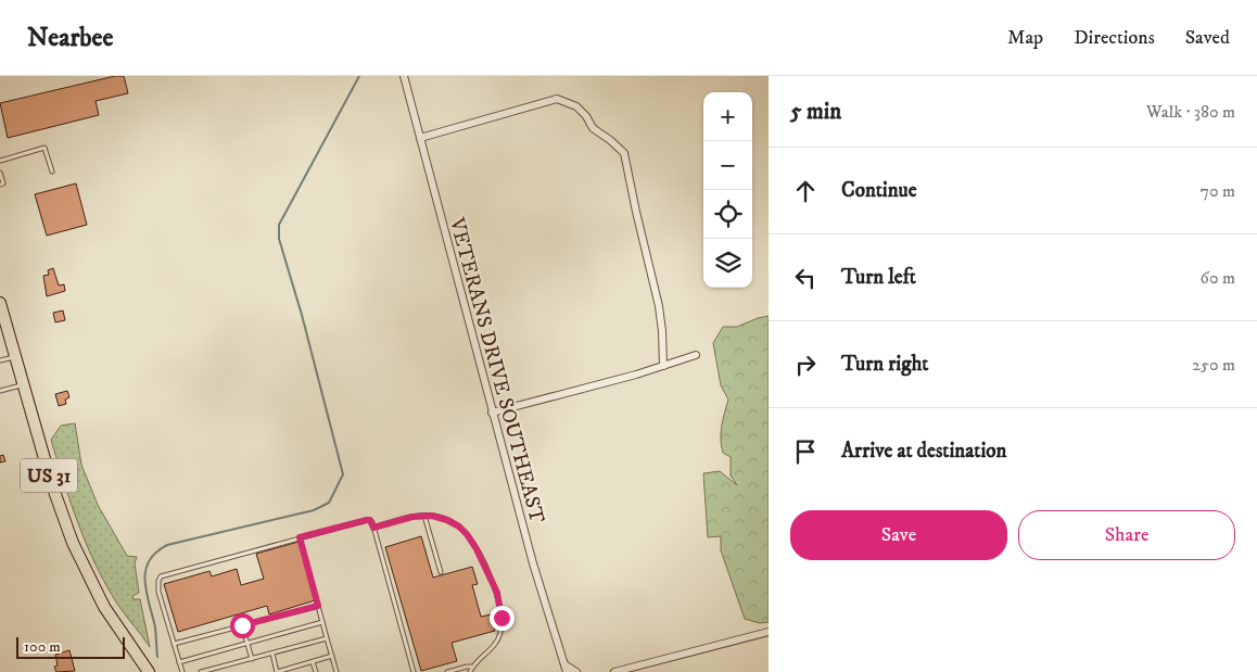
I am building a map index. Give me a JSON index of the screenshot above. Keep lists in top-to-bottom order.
{
  "streets": {
    "main road": ["US 31"],
    "street": ["VETERANS DRIVE SOUTHEAST"]
  },
  "scale_bar": "100 m",
  "page": {
    "header": "Nearbee",
    "nav": ["Map", "Directions", "Saved"],
    "heading": ["5 min", "Walk · 380 m"],
    "map_buttons": ["+", "−"],
    "list": [
      ["Continue", "70 m"],
      ["Turn left", "60 m"],
      ["Turn right", "250 m"],
      "Arrive at destination"
    ],
    "buttons": ["Save", "Share"],
    "scale": "100 m"
  }
}
